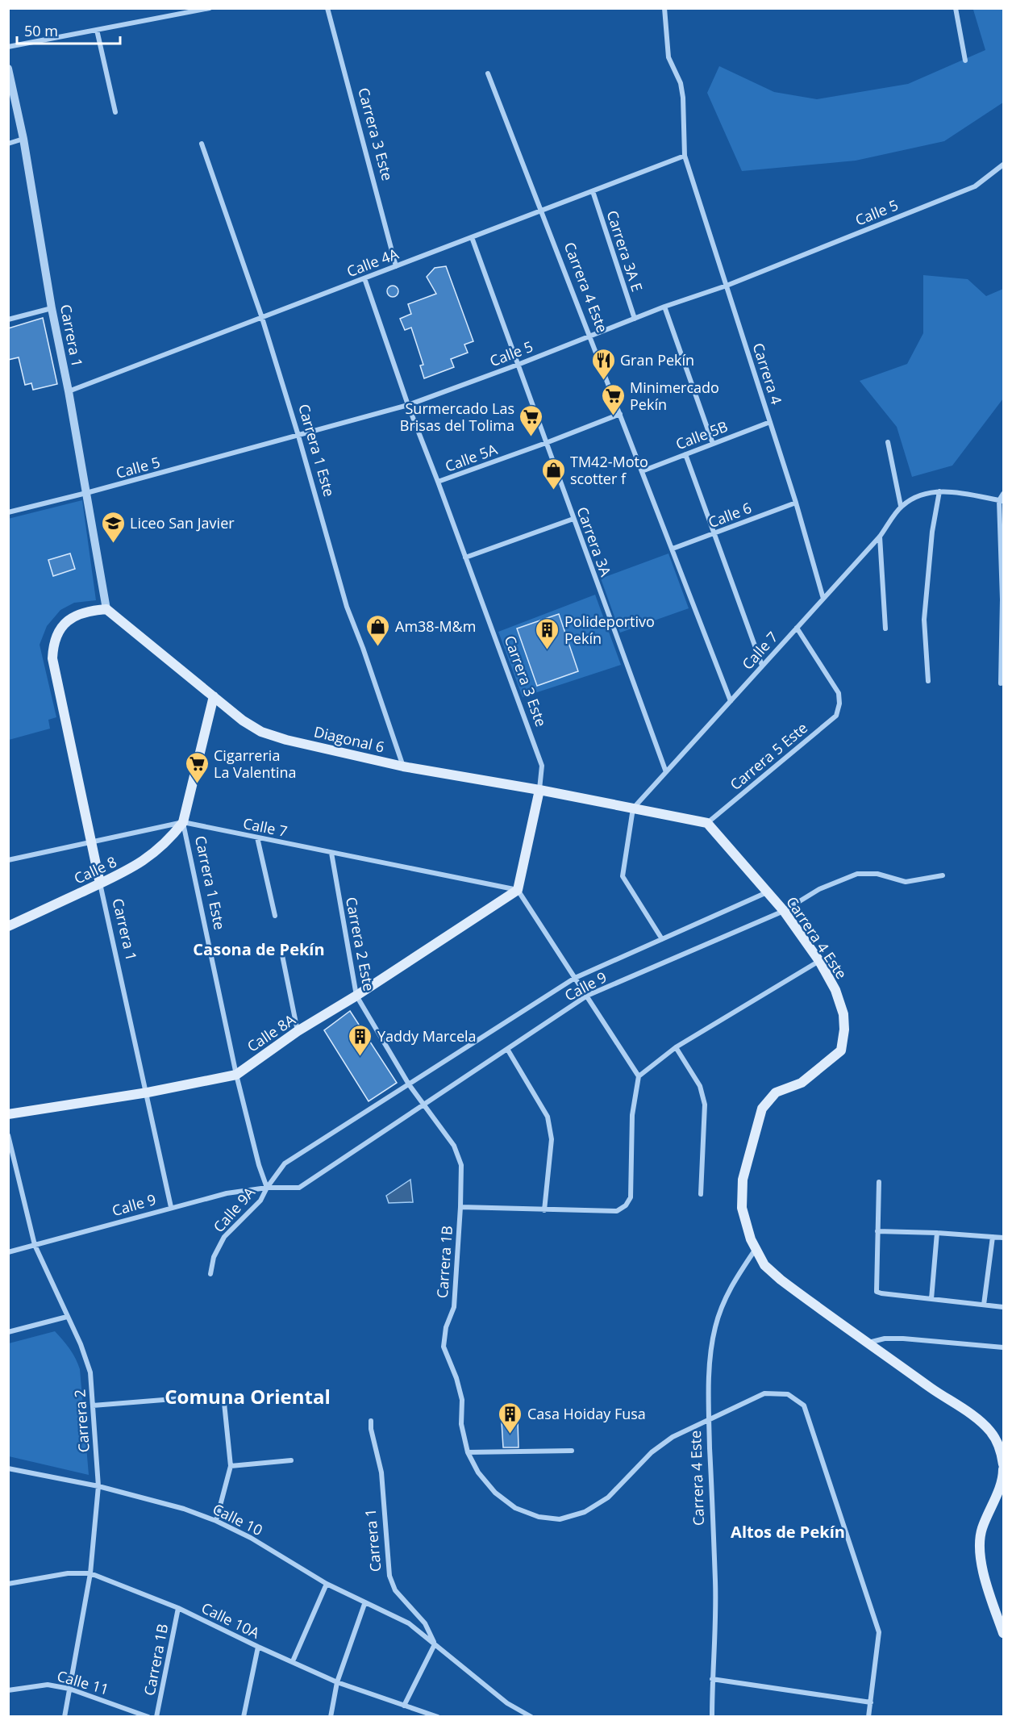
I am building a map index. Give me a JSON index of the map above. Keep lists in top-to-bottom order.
{
  "streets": {
    "main road": [
      "Carrera 3 Este",
      "Carrera 4 Este",
      "Carrera 1",
      "Carrera 1 Este",
      "Diagonal 6",
      "Calle 8",
      "Calle 8A"
    ],
    "street": [
      "Calle 5",
      "Carrera 3A E",
      "Calle 4A",
      "Carrera 4",
      "Calle 5B",
      "Calle 5A",
      "Calle 6",
      "Carrera 3A",
      "Calle 7",
      "Carrera 5 Este",
      "Carrera 2 Este",
      "Calle 9",
      "Calle 9A",
      "Carrera 1B",
      "Carrera 2",
      "Calle 10",
      "Calle 10A",
      "Calle 11"
    ]
  },
  "crossings": [
    ["Carrera 3 Este", "Calle 5"],
    ["Carrera 3 Este", "Calle 4A"],
    ["Carrera 3 Este", "Calle 5A"],
    ["Carrera 3 Este", "Calle 7"],
    ["Carrera 3 Este", "Diagonal 6"],
    ["Carrera 3 Este", "Calle 8A"],
    ["Calle 5", "Carrera 3A E"],
    ["Calle 5", "Carrera 4 Este"],
    ["Calle 5", "Carrera 1"],
    ["Calle 5", "Carrera 4"],
    ["Calle 5", "Carrera 1 Este"],
    ["Calle 5", "Carrera 3A"],
    ["Carrera 3A E", "Calle 4A"],
    ["Calle 4A", "Carrera 4 Este"],
    ["Calle 4A", "Carrera 1"],
    ["Calle 4A", "Carrera 4"],
    ["Calle 4A", "Carrera 1 Este"],
    ["Calle 4A", "Carrera 3A"],
    ["Carrera 4 Este", "Calle 5B"],
    ["Carrera 4 Este", "Calle 5A"],
    ["Carrera 4 Este", "Calle 6"],
    ["Carrera 4 Este", "Calle 7"],
    ["Carrera 4 Este", "Diagonal 6"],
    ["Carrera 4 Este", "Carrera 5 Este"],
    ["Carrera 4 Este", "Calle 9"],
    ["Carrera 4 Este", "Carrera 1B"],
    ["Carrera 1", "Calle 7"],
    ["Carrera 1", "Diagonal 6"],
    ["Carrera 1", "Calle 8"],
    ["Carrera 1", "Calle 9"],
    ["Carrera 1", "Calle 8A"],
    ["Carrera 1", "Calle 10"],
    ["Carrera 4", "Calle 5B"],
    ["Carrera 4", "Calle 6"],
    ["Carrera 4", "Calle 7"],
    ["Carrera 1 Este", "Calle 7"],
    ["Carrera 1 Este", "Diagonal 6"],
    ["Carrera 1 Este", "Calle 8"],
    ["Carrera 1 Este", "Calle 9"],
    ["Carrera 1 Este", "Calle 8A"],
    ["Carrera 1 Este", "Calle 9A"],
    ["Calle 5A", "Carrera 3A"],
    ["Carrera 3A", "Calle 7"],
    ["Calle 7", "Diagonal 6"],
    ["Calle 7", "Carrera 5 Este"],
    ["Calle 7", "Calle 8"],
    ["Calle 7", "Carrera 2 Este"],
    ["Calle 7", "Calle 8A"],
    ["Diagonal 6", "Carrera 5 Este"],
    ["Carrera 2 Este", "Calle 9"],
    ["Carrera 2 Este", "Calle 8A"],
    ["Carrera 2 Este", "Carrera 1B"],
    ["Calle 9", "Calle 9A"],
    ["Calle 9", "Carrera 1B"],
    ["Calle 9", "Carrera 2"],
    ["Carrera 1B", "Calle 10A"],
    ["Carrera 2", "Calle 10"],
    ["Carrera 2", "Calle 10A"],
    ["Carrera 2", "Calle 11"]
  ],
  "districts": ["Casona de Pekín", "Comuna Oriental", "Altos de Pekín"],
  "places": {
    "restaurant": ["Gran Pekín"],
    "supermarket": ["Minimercado Pekín", "Surmercado Las Brisas del Tolima", "Cigarreria La Valentina"],
    "shop": ["TM42-Moto scotter f", "Am38-M&m"],
    "school or university": ["Liceo San Javier"],
    "building": ["Polideportivo Pekín", "Yaddy Marcela", "Casa Hoiday Fusa"]
  },
  "scale_bar": "50 m"
}
